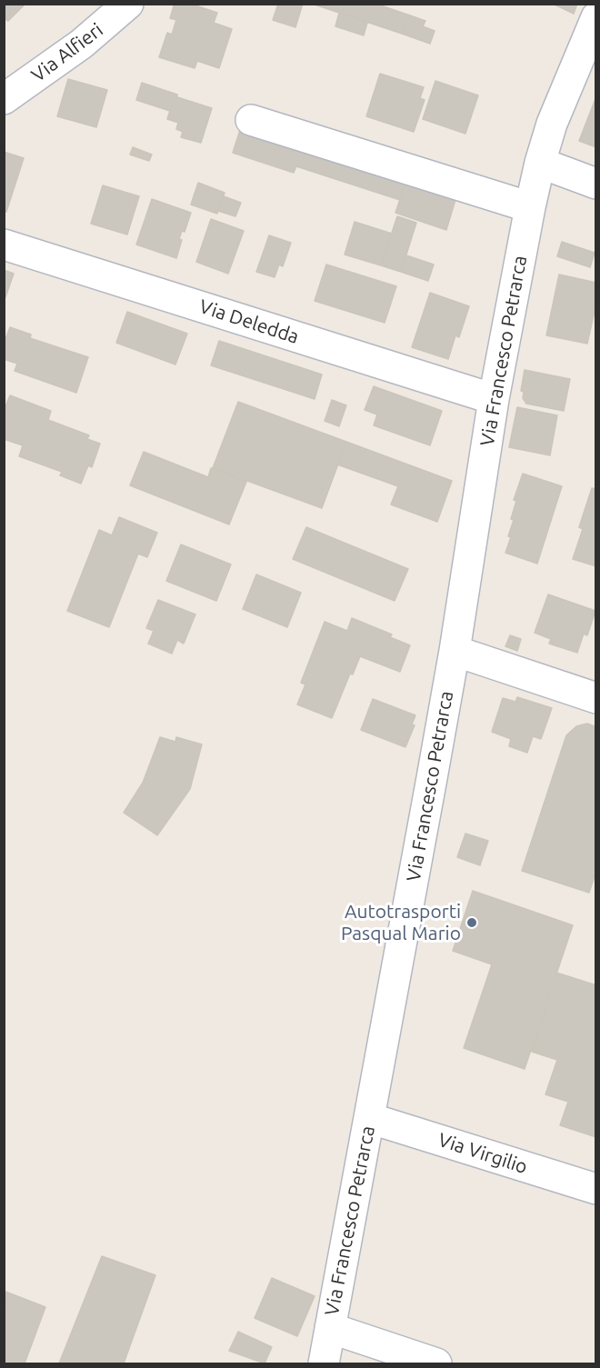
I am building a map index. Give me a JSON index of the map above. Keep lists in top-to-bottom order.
{
  "streets": {
    "street": [
      "Via Alfieri",
      "Via Deledda",
      "Via Francesco Petrarca",
      "Via Virgilio"
    ]
  },
  "crossings": [
    ["Via Deledda", "Via Francesco Petrarca"],
    ["Via Francesco Petrarca", "Via Virgilio"]
  ],
  "places": ["Autotrasporti Pasqual Mario"]
}
